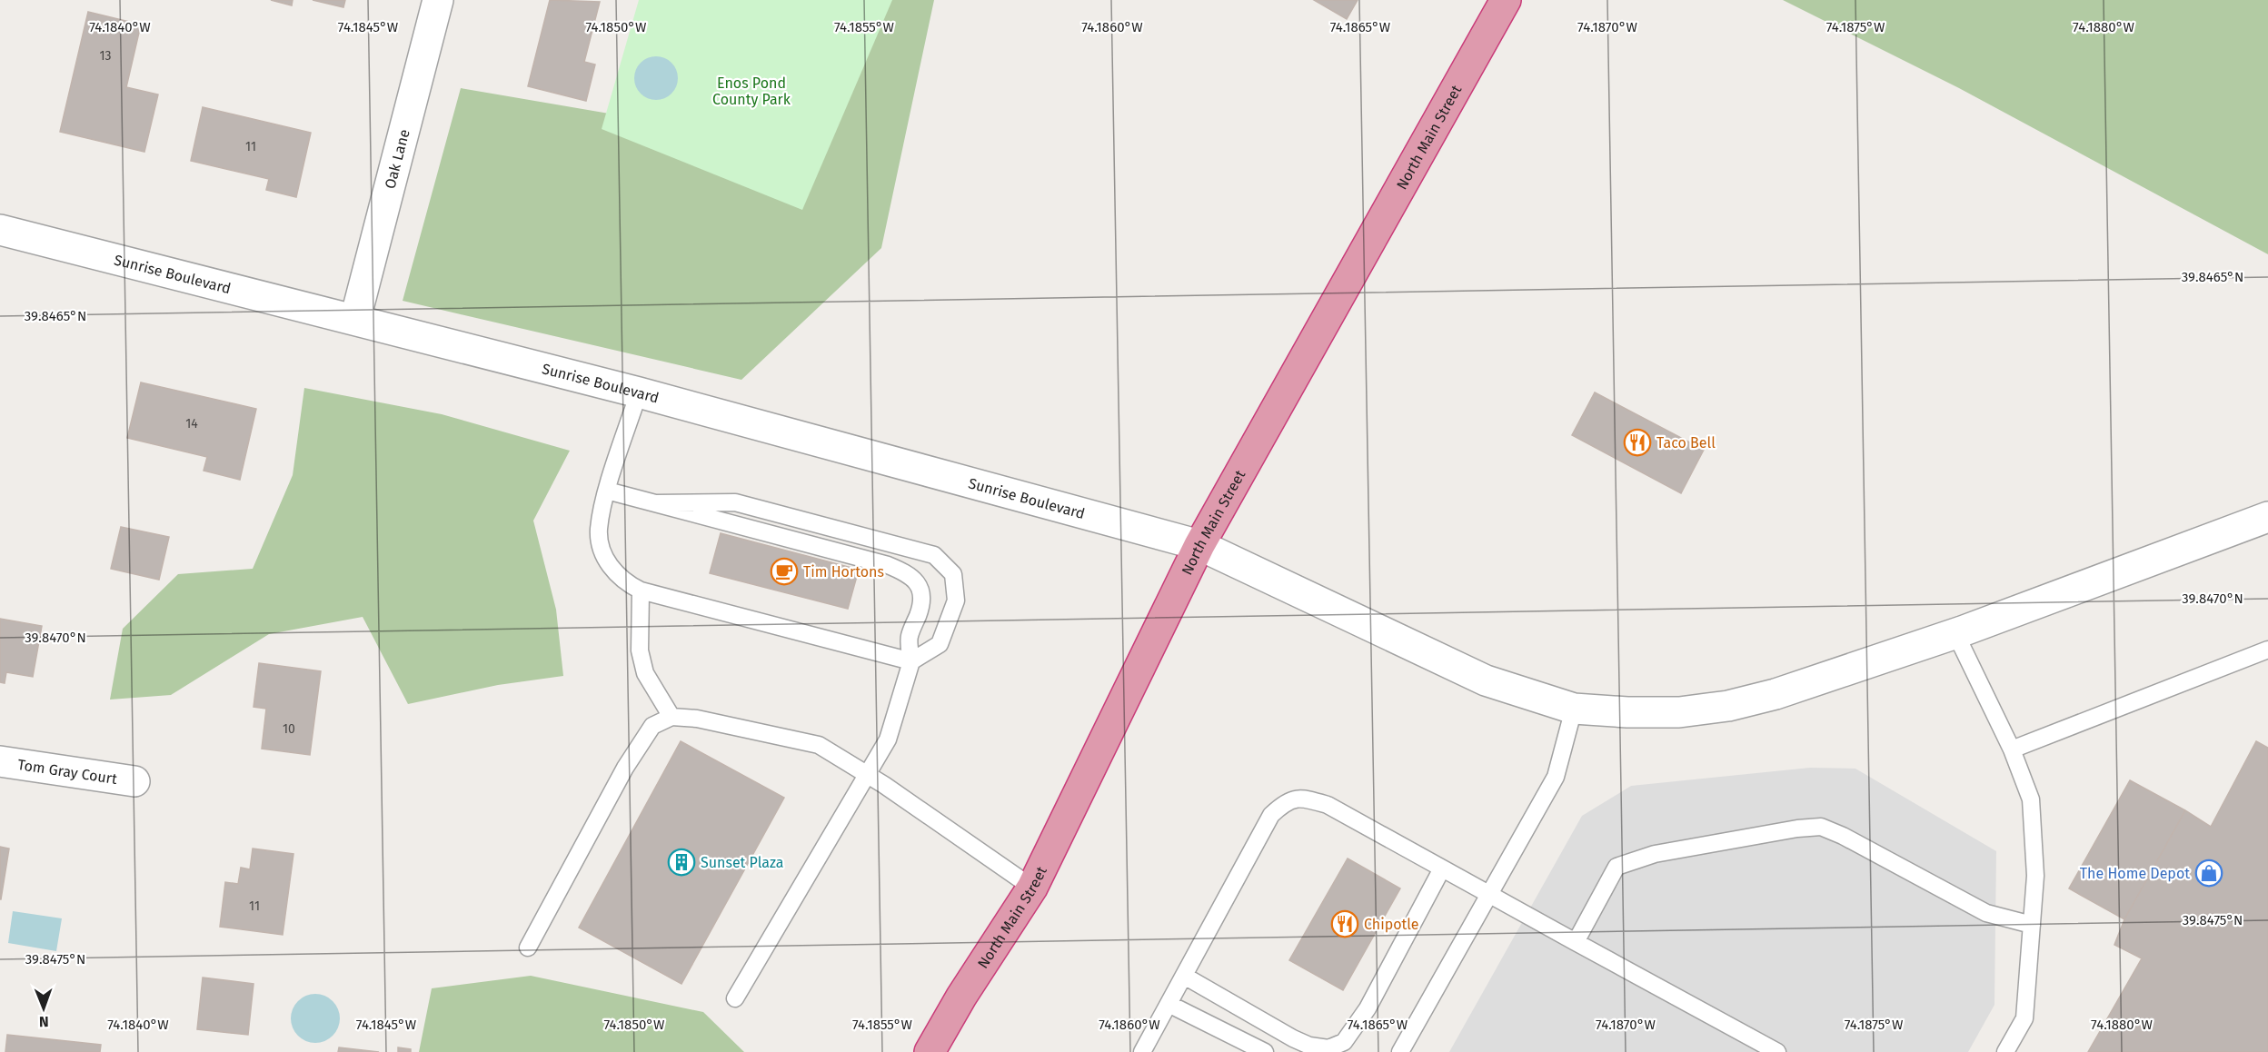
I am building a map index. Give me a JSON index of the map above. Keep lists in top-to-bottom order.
{
  "streets": {
    "highway": ["North Main Street"],
    "street": ["Oak Lane", "Sunrise Boulevard", "Tom Gray Court"]
  },
  "crossings": [
    ["North Main Street", "Sunrise Boulevard"],
    ["Oak Lane", "Sunrise Boulevard"]
  ],
  "parks": ["Enos Pond County Park"],
  "places": {
    "restaurant": ["Taco Bell", "Chipotle"],
    "cafe": ["Tim Hortons"],
    "building": ["Sunset Plaza"],
    "shop": ["The Home Depot"]
  },
  "house_numbers": [
    "13",
    "11",
    "14",
    "10",
    "11"
  ],
  "north": "bottom",
  "coordinates": [
    "74.1840°W",
    "74.1845°W",
    "74.1850°W",
    "74.1855°W",
    "74.1860°W",
    "74.1865°W",
    "74.1870°W",
    "74.1875°W",
    "74.1880°W",
    "39.8465°N",
    "39.8470°N",
    "39.8475°N"
  ]
}
